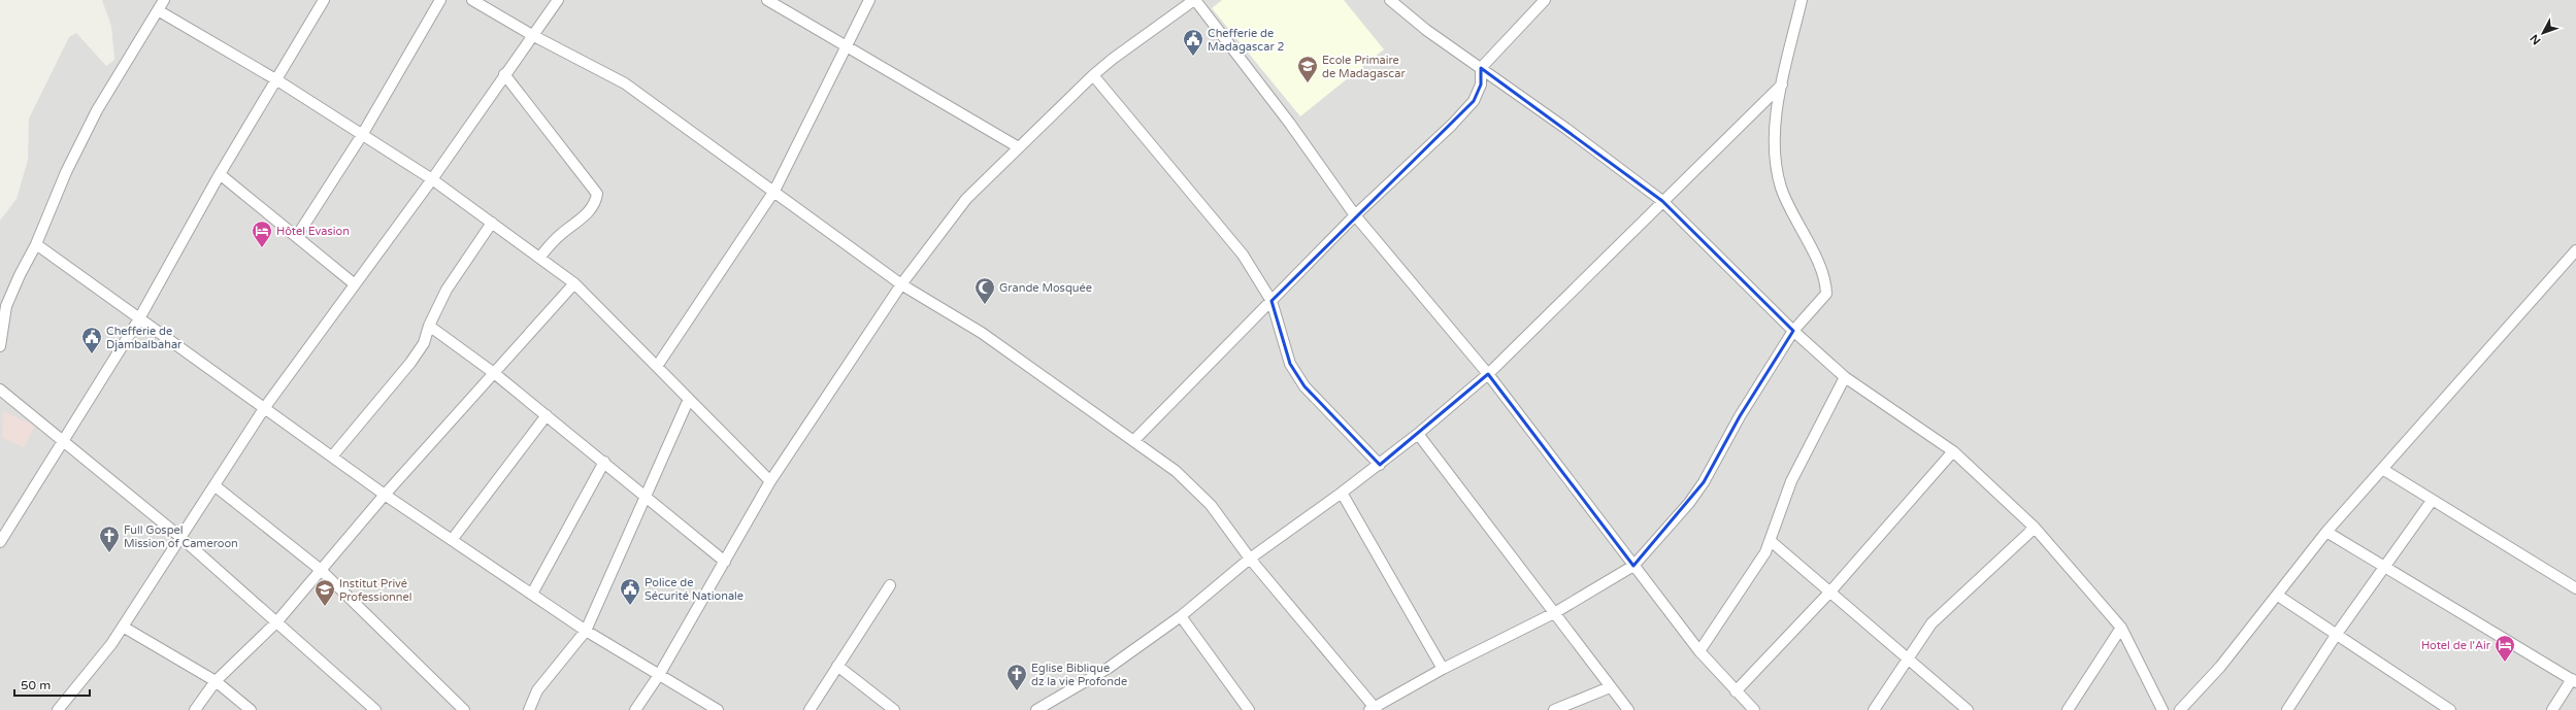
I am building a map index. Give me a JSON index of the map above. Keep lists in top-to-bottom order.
{
  "places": {
    "public building": ["Chefferie de Madagascar 2", "Chefferie de Djambalbahar", "Police de Sécurité Nationale"],
    "school or university": ["Ecole Primaire de Madagascar", "Institut Privé Professionnel"],
    "hotel": ["Hôtel Evasion", "Hotel de l'Air"],
    "mosque": ["Grande Mosquée"],
    "church": ["Full Gospel Mission of Cameroon", "Eglise Biblique dz la vie Profonde"]
  },
  "scale_bar": "50 m",
  "north": "bottom left"
}
